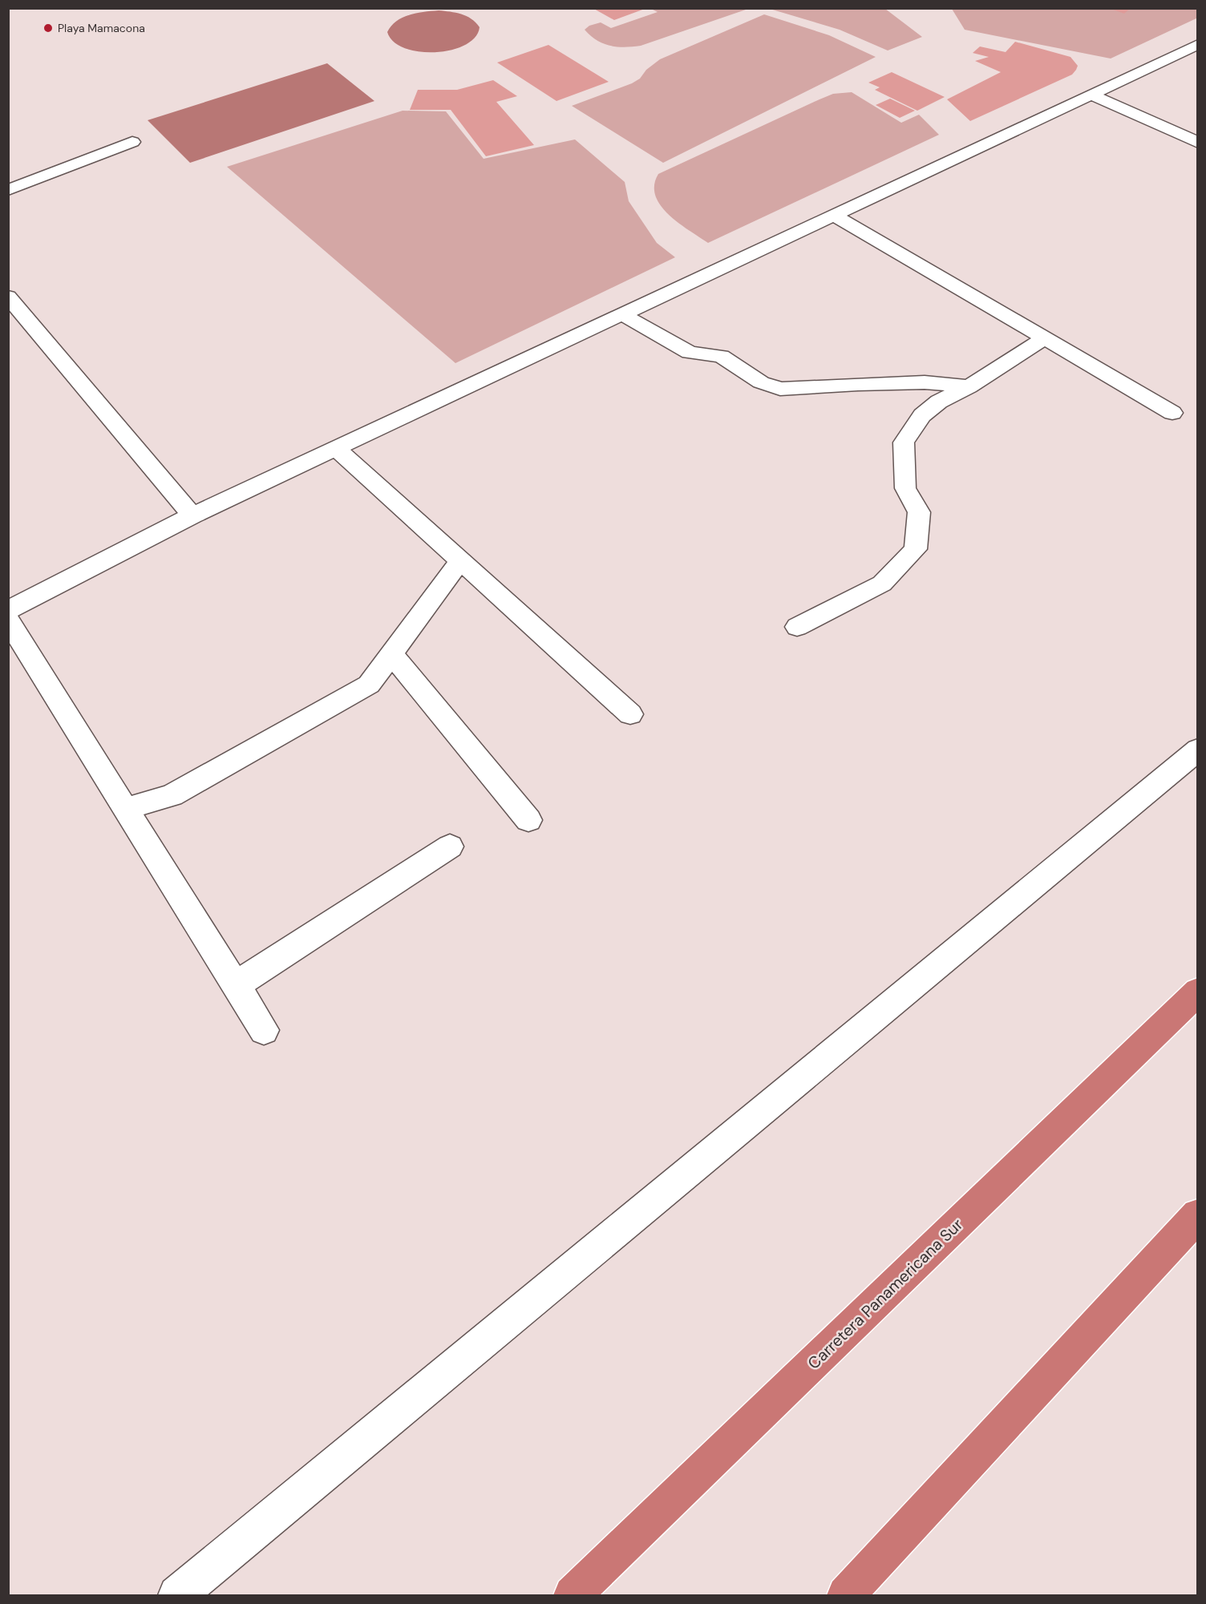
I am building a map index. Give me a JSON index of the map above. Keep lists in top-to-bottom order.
{
  "streets": {
    "highway": ["Carretera Panamericana Sur"]
  },
  "places": ["Playa Mamacona"]
}
